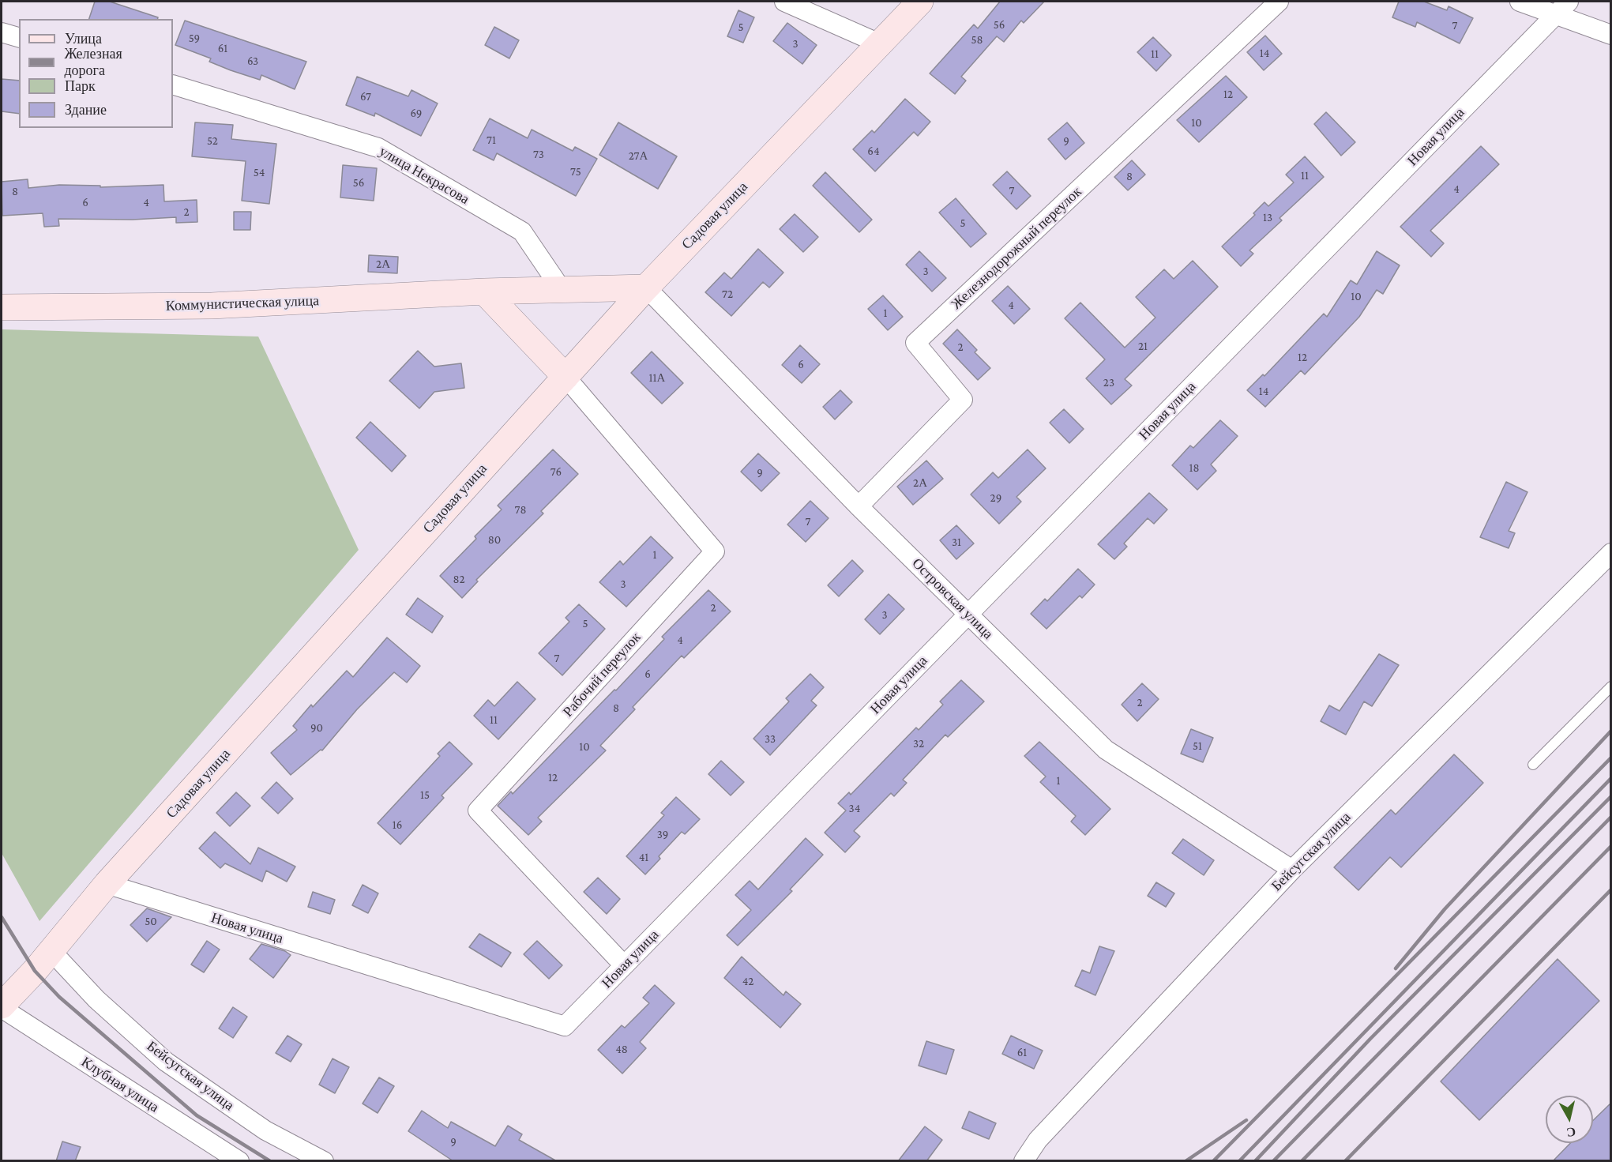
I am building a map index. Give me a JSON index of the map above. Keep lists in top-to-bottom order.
{
  "streets": {
    "street": [
      "Новая улица",
      "улица Некрасова",
      "Садовая улица",
      "Железнодорожный переулок",
      "Коммунистическая улица",
      "Островская улица",
      "Рабочий переулок",
      "Бейсугская улица",
      "Клубная улица"
    ]
  },
  "crossings": [
    ["Новая улица", "Садовая улица"],
    ["Новая улица", "Островская улица"],
    ["Новая улица", "Рабочий переулок"],
    ["улица Некрасова", "Коммунистическая улица"],
    ["Садовая улица", "Коммунистическая улица"],
    ["Садовая улица", "Островская улица"],
    ["Садовая улица", "Рабочий переулок"],
    ["Садовая улица", "Бейсугская улица"],
    ["Садовая улица", "Клубная улица"],
    ["Железнодорожный переулок", "Островская улица"],
    ["Коммунистическая улица", "Островская улица"],
    ["Островская улица", "Бейсугская улица"]
  ],
  "house_numbers": [
    "56",
    "7",
    "5",
    "59",
    "58",
    "3",
    "61",
    "14",
    "11",
    "63",
    "12",
    "67",
    "69",
    "10",
    "71",
    "52",
    "9",
    "64",
    "73",
    "27А",
    "75",
    "54",
    "11",
    "8",
    "56",
    "4",
    "7",
    "8",
    "6",
    "4",
    "2",
    "13",
    "5",
    "2А",
    "3",
    "72",
    "10",
    "4",
    "1",
    "21",
    "2",
    "12",
    "6",
    "11А",
    "23",
    "14",
    "18",
    "76",
    "9",
    "2А",
    "29",
    "78",
    "7",
    "80",
    "31",
    "1",
    "82",
    "3",
    "2",
    "3",
    "5",
    "4",
    "7",
    "6",
    "2",
    "8",
    "11",
    "90",
    "33",
    "32",
    "51",
    "10",
    "12",
    "1",
    "15",
    "34",
    "16",
    "39",
    "41",
    "50",
    "42",
    "48",
    "61",
    "9"
  ],
  "legend": [
    "Улица",
    "Железная дорога",
    "Парк",
    "Здание"
  ],
  "north": "bottom"
}
